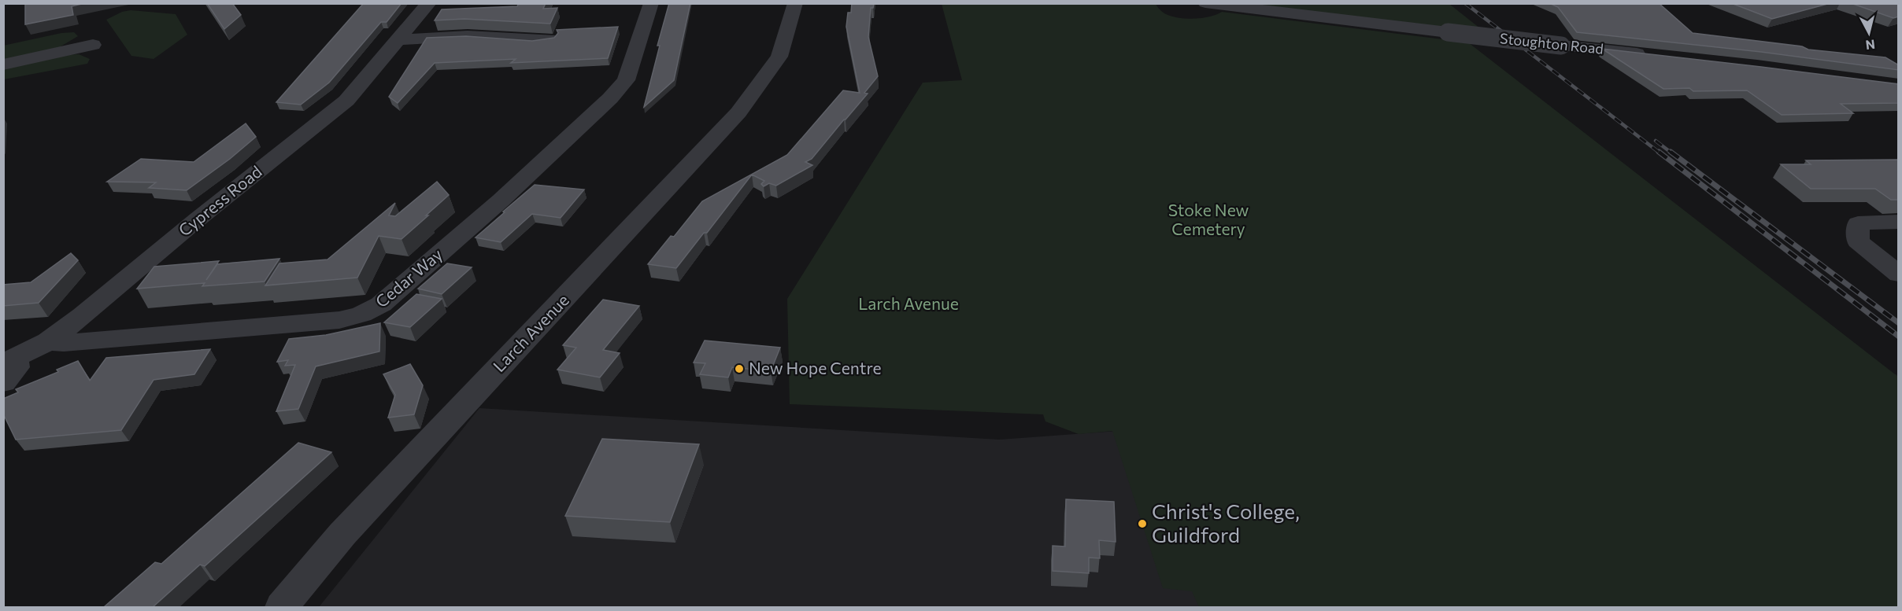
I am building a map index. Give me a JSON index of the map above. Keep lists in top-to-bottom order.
{
  "streets": {
    "street": [
      "Stoughton Road",
      "Cypress Road",
      "Cedar Way",
      "Larch Avenue"
    ]
  },
  "crossings": [
    ["Cypress Road", "Cedar Way"]
  ],
  "parks": ["Stoke New Cemetery", "Larch Avenue"],
  "places": ["New Hope Centre", "Christ's College, Guildford"],
  "north": "bottom"
}
